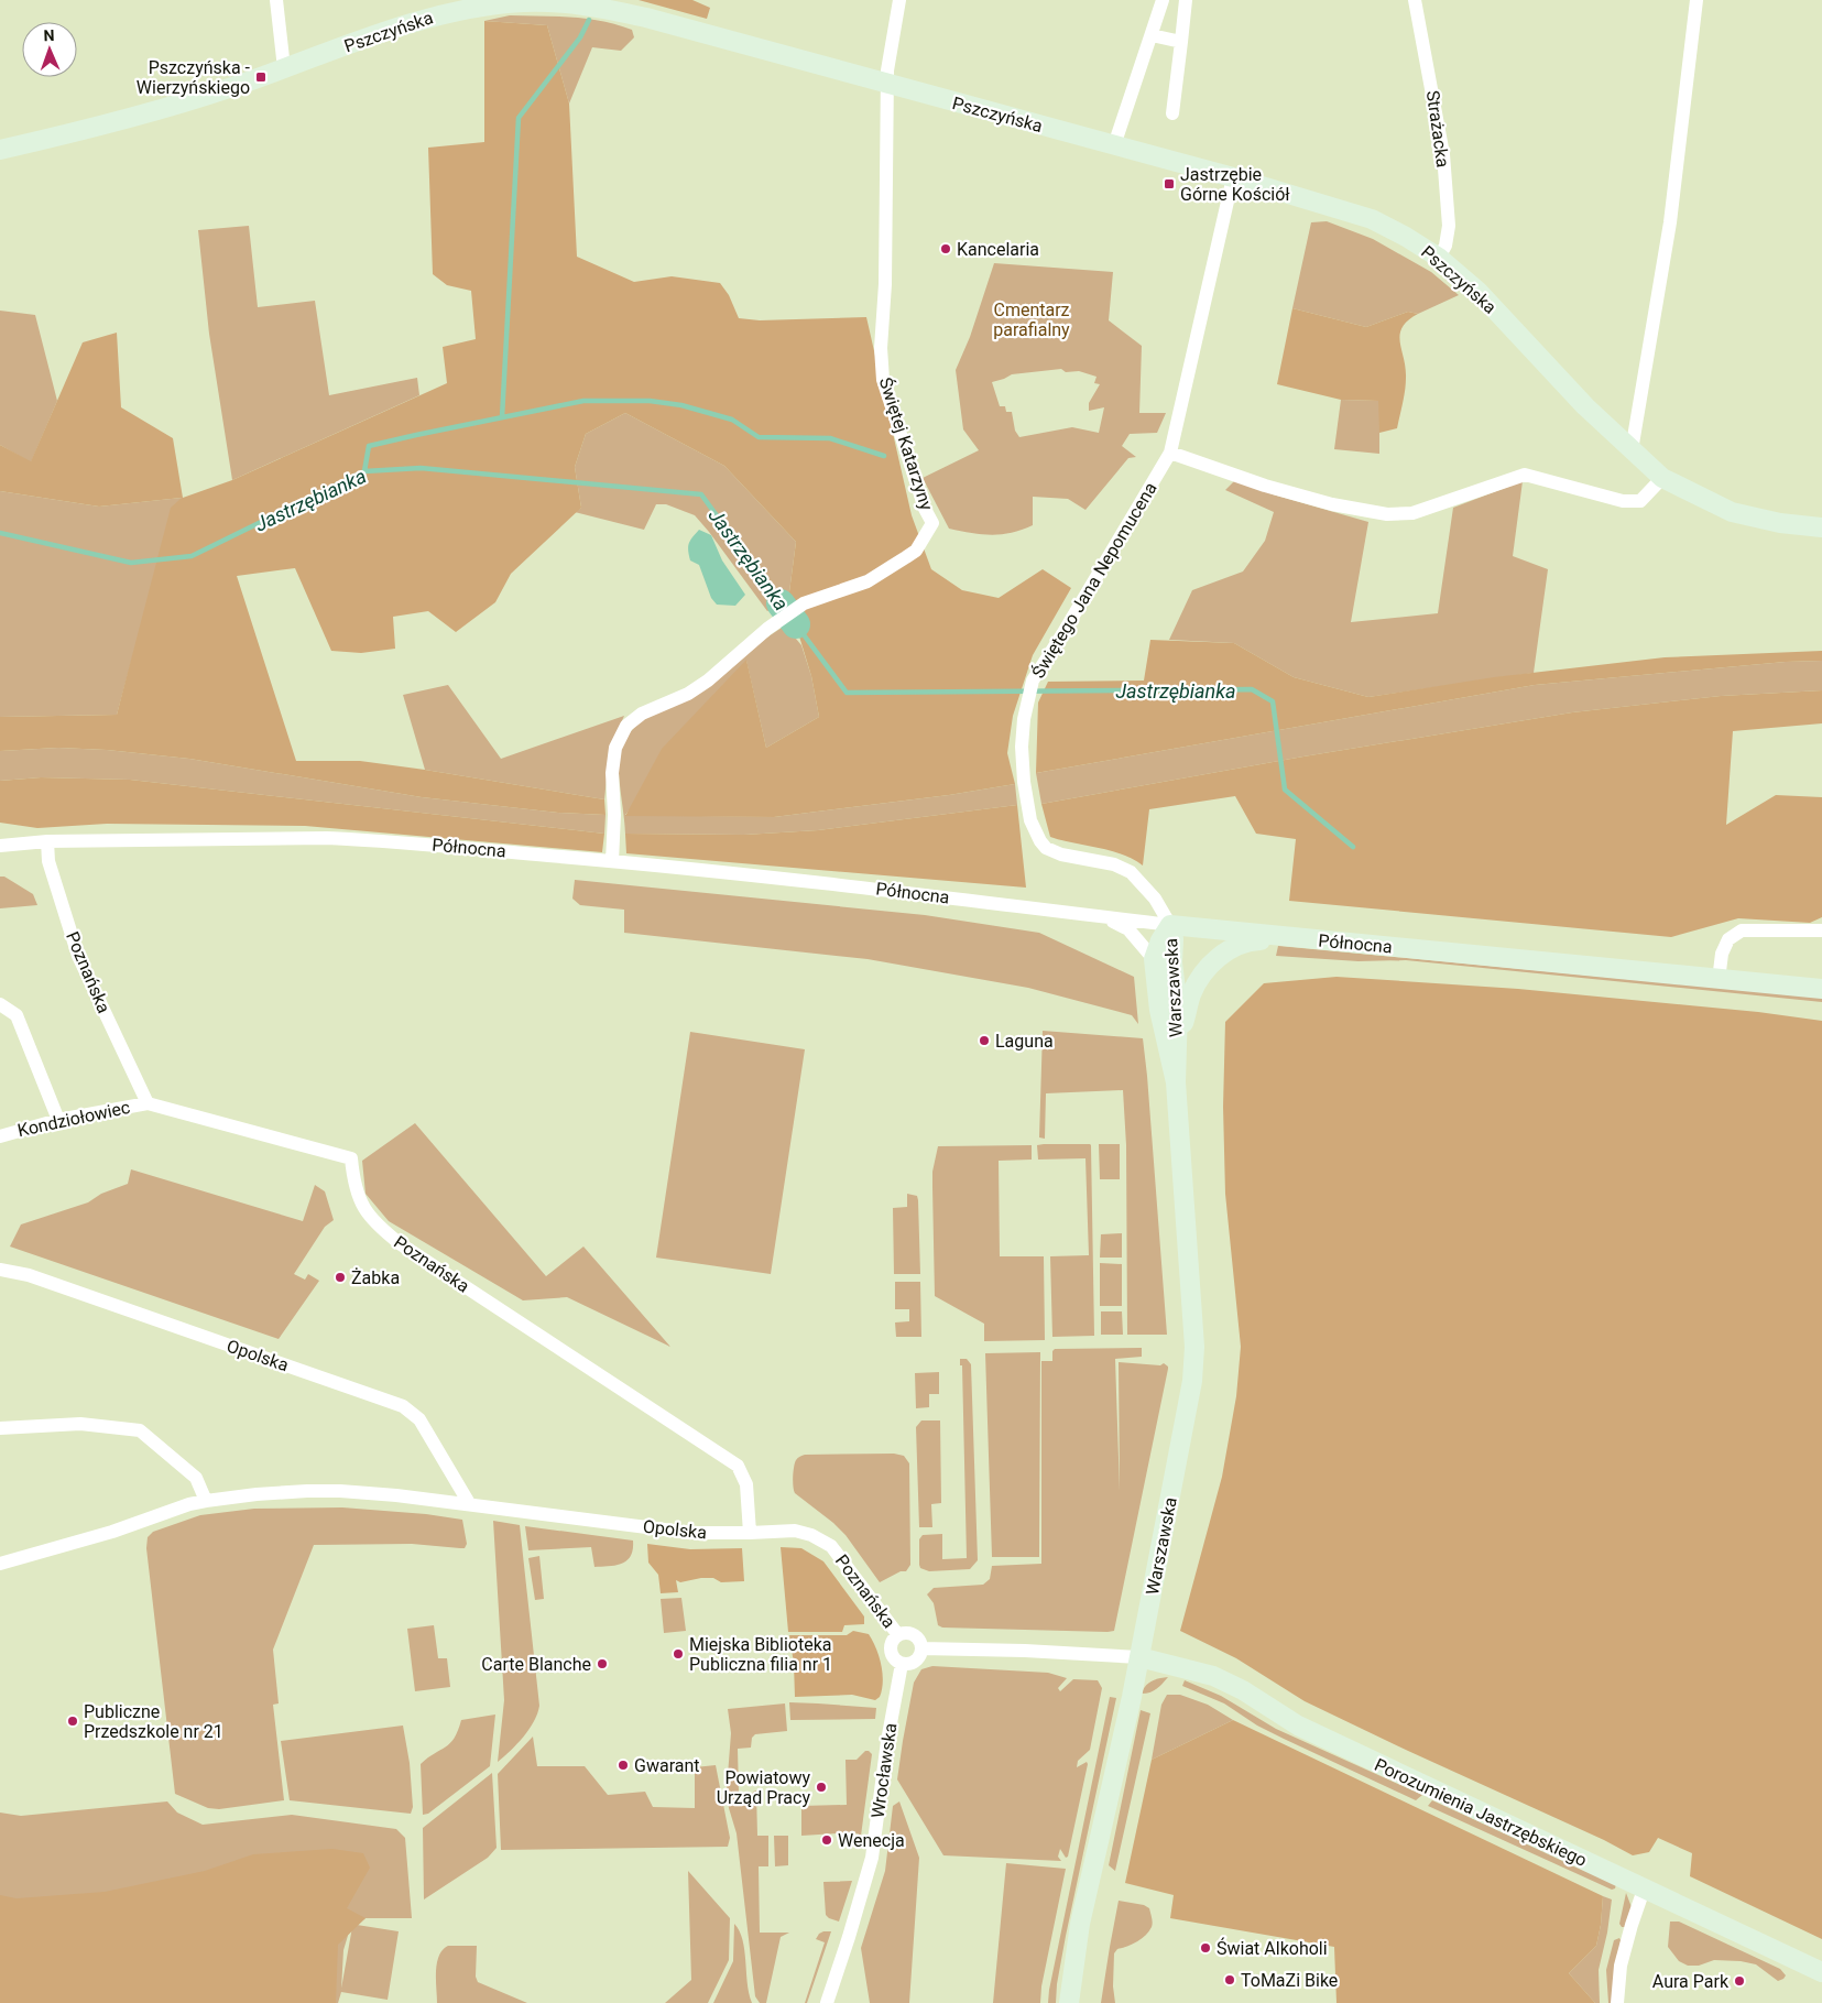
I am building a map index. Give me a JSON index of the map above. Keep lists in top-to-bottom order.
{
  "streets": {
    "street": [
      "Pszczyńska",
      "Strażacka",
      "Świętej Katarzyny",
      "Świętego Jana Nepomucena",
      "Północna",
      "Poznańska",
      "Warszawska",
      "Kondziołowiec",
      "Opolska",
      "Wrocławska",
      "Porozumienia Jastrzębskiego"
    ]
  },
  "crossings": [
    ["Pszczyńska", "Strażacka"],
    ["Pszczyńska", "Świętej Katarzyny"],
    ["Pszczyńska", "Świętego Jana Nepomucena"],
    ["Świętej Katarzyny", "Północna"],
    ["Świętego Jana Nepomucena", "Północna"],
    ["Świętego Jana Nepomucena", "Warszawska"],
    ["Północna", "Poznańska"],
    ["Północna", "Warszawska"],
    ["Poznańska", "Kondziołowiec"],
    ["Poznańska", "Opolska"],
    ["Poznańska", "Wrocławska"],
    ["Warszawska", "Porozumienia Jastrzębskiego"]
  ],
  "water": ["Jastrzębianka"],
  "parks": ["Cmentarz parafialny"],
  "places": {
    "transit": ["Pszczyńska - Wierzyńskiego", "Jastrzębie Górne Kościół"],
    "other": [
      "Kancelaria",
      "Laguna",
      "Żabka",
      "Miejska Biblioteka Publiczna filia nr 1",
      "Carte Blanche",
      "Publiczne Przedszkole nr 21",
      "Gwarant",
      "Powiatowy Urząd Pracy",
      "Wenecja",
      "Świat Alkoholi",
      "ToMaZi Bike",
      "Aura Park"
    ]
  },
  "north": "top"
}
